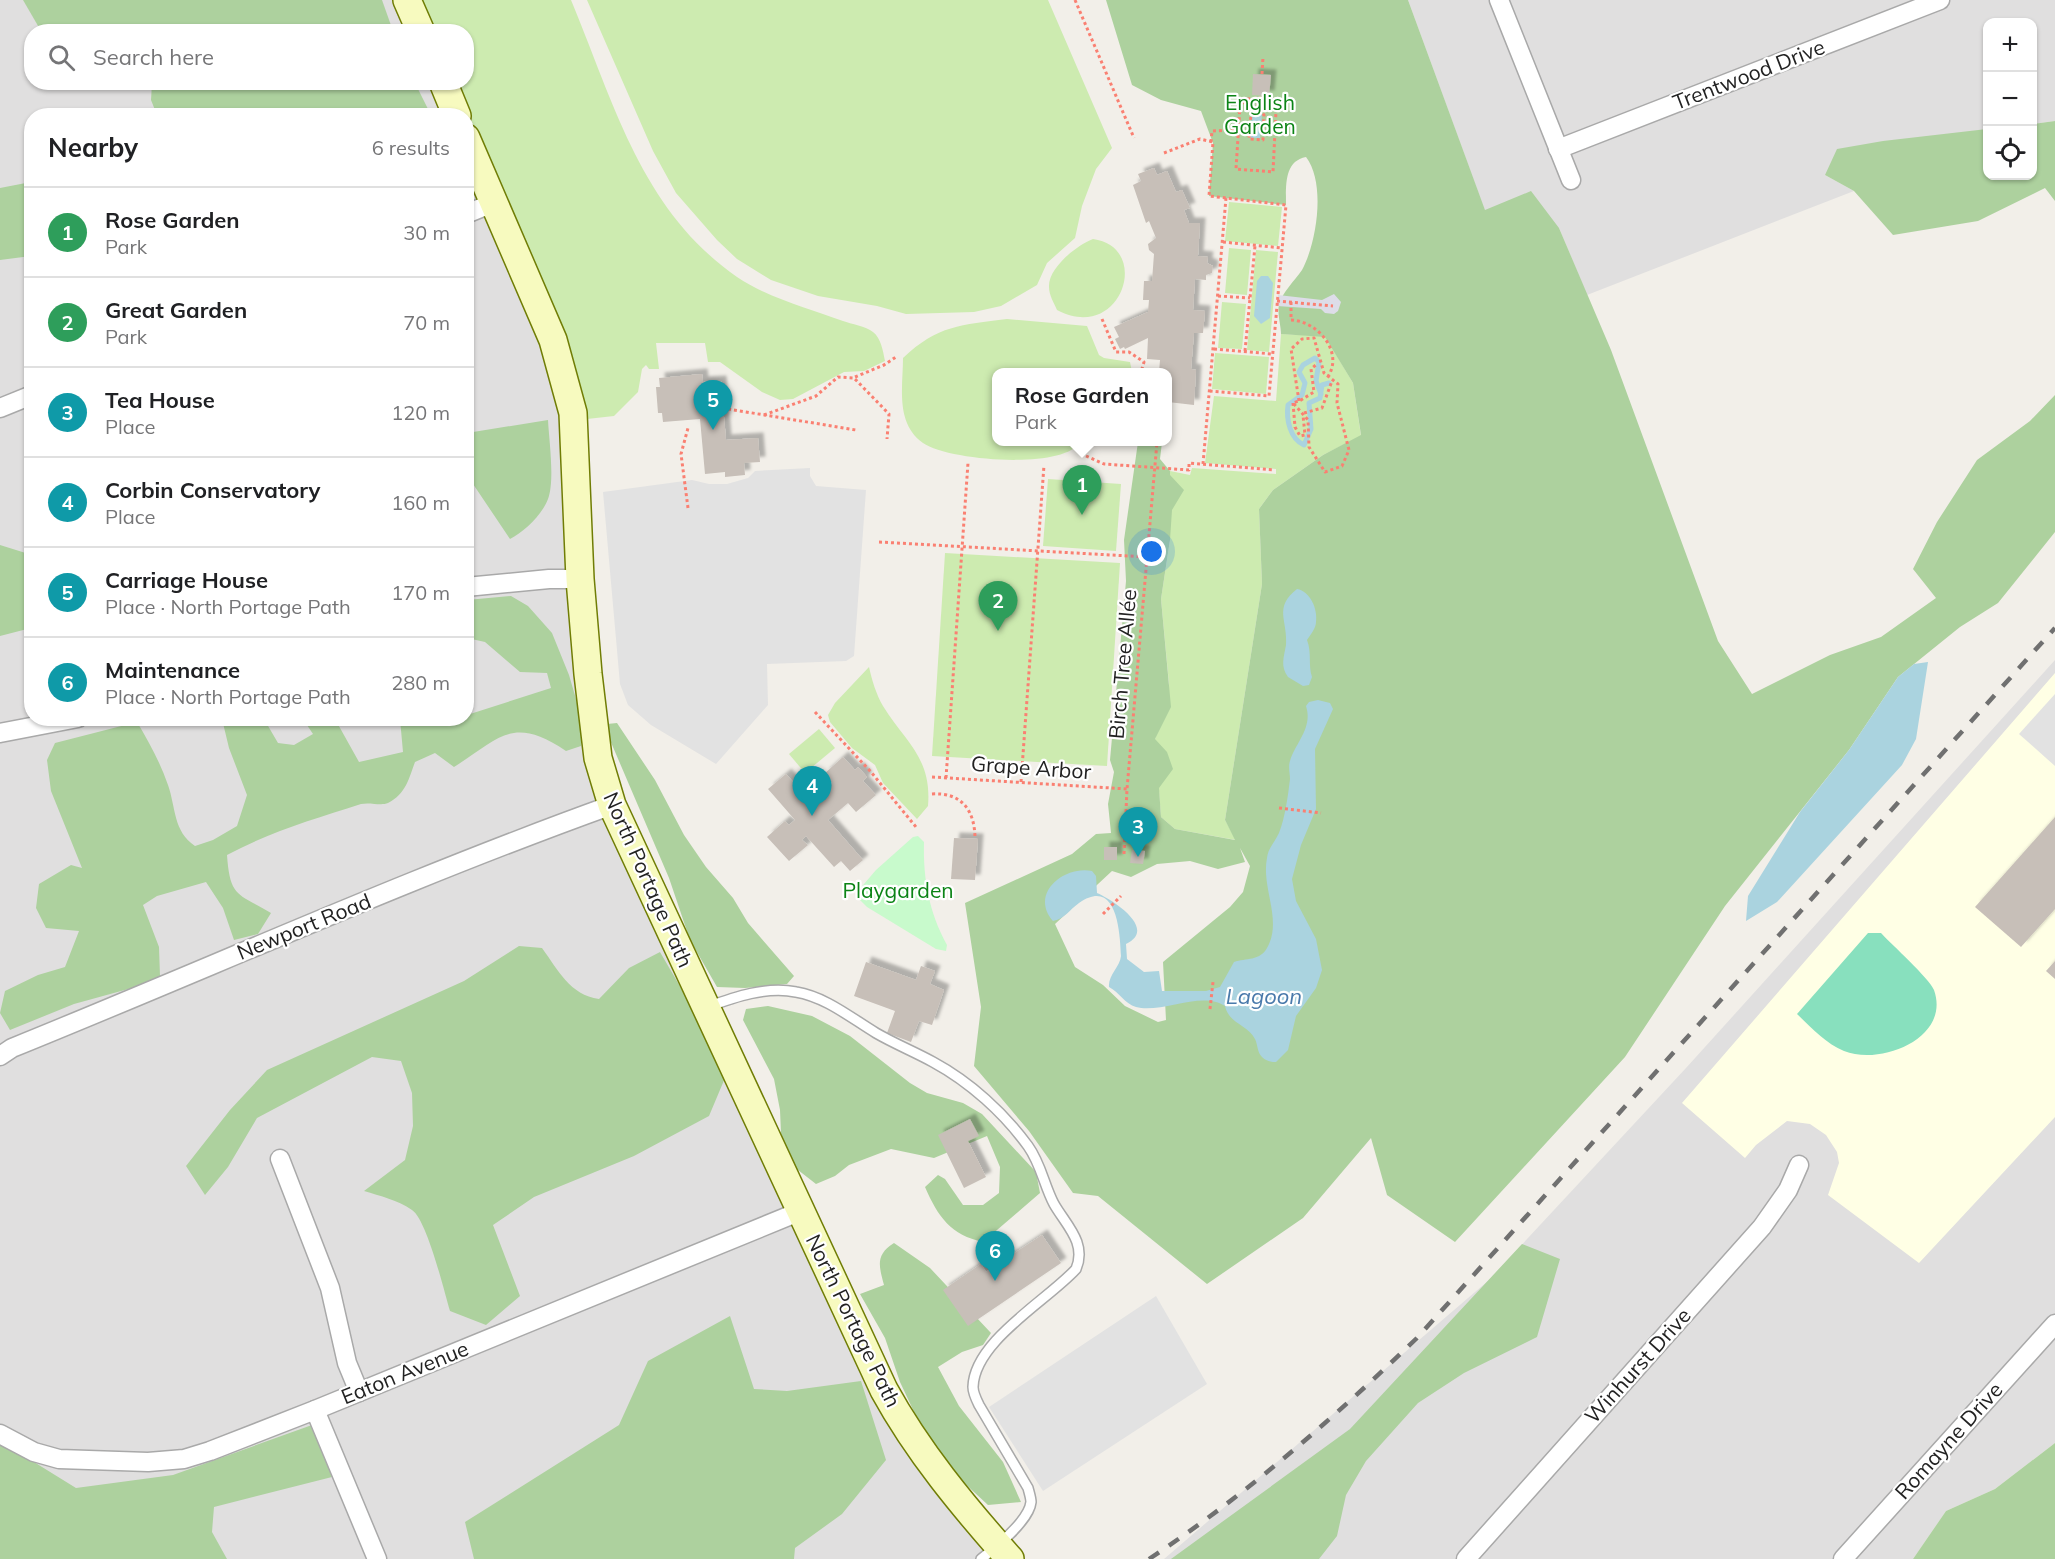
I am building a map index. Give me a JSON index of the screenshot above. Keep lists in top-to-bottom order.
{
  "streets": {
    "main road": ["North Portage Path"],
    "street": [
      "Trentwood Drive",
      "Newport Road",
      "Winhurst Drive",
      "Eaton Avenue",
      "Romayne Drive"
    ],
    "path": ["Birch Tree Allée", "Grape Arbor"]
  },
  "crossings": [
    ["Birch Tree Allée", "Grape Arbor"],
    ["North Portage Path", "Newport Road"],
    ["North Portage Path", "Eaton Avenue"]
  ],
  "water": ["Lagoon"],
  "parks": ["English Garden", "Playgarden"],
  "page": {
    "map_buttons": ["+", "−"],
    "search": "Search here",
    "heading": ["Nearby", "6 results"],
    "list": [
      {
        "mark": "1",
        "name": "Rose Garden",
        "note": "Park",
        "value": "30 m"
      },
      {
        "mark": "2",
        "name": "Great Garden",
        "note": "Park",
        "value": "70 m"
      },
      {
        "mark": "3",
        "name": "Tea House",
        "note": "Place",
        "value": "120 m"
      },
      {
        "mark": "4",
        "name": "Corbin Conservatory",
        "note": "Place",
        "value": "160 m"
      },
      {
        "mark": "5",
        "name": "Carriage House",
        "note": "Place · North Portage Path",
        "value": "170 m"
      },
      {
        "mark": "6",
        "name": "Maintenance",
        "note": "Place · North Portage Path",
        "value": "280 m"
      }
    ],
    "popup": ["Rose Garden", "Park"],
    "pins": [
      "5",
      "1",
      "2",
      "4",
      "3",
      "6"
    ]
  }
}
